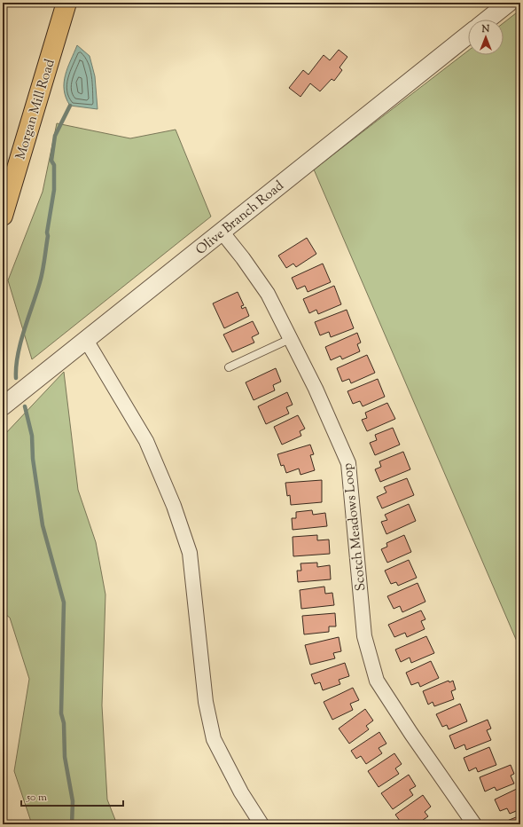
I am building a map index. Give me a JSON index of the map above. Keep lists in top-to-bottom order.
{
  "streets": {
    "main road": ["Morgan Mill Road"],
    "street": ["Olive Branch Road", "Scotch Meadows Loop"]
  },
  "crossings": [
    ["Olive Branch Road", "Scotch Meadows Loop"]
  ],
  "scale_bar": "50 m",
  "north": "top"
}
